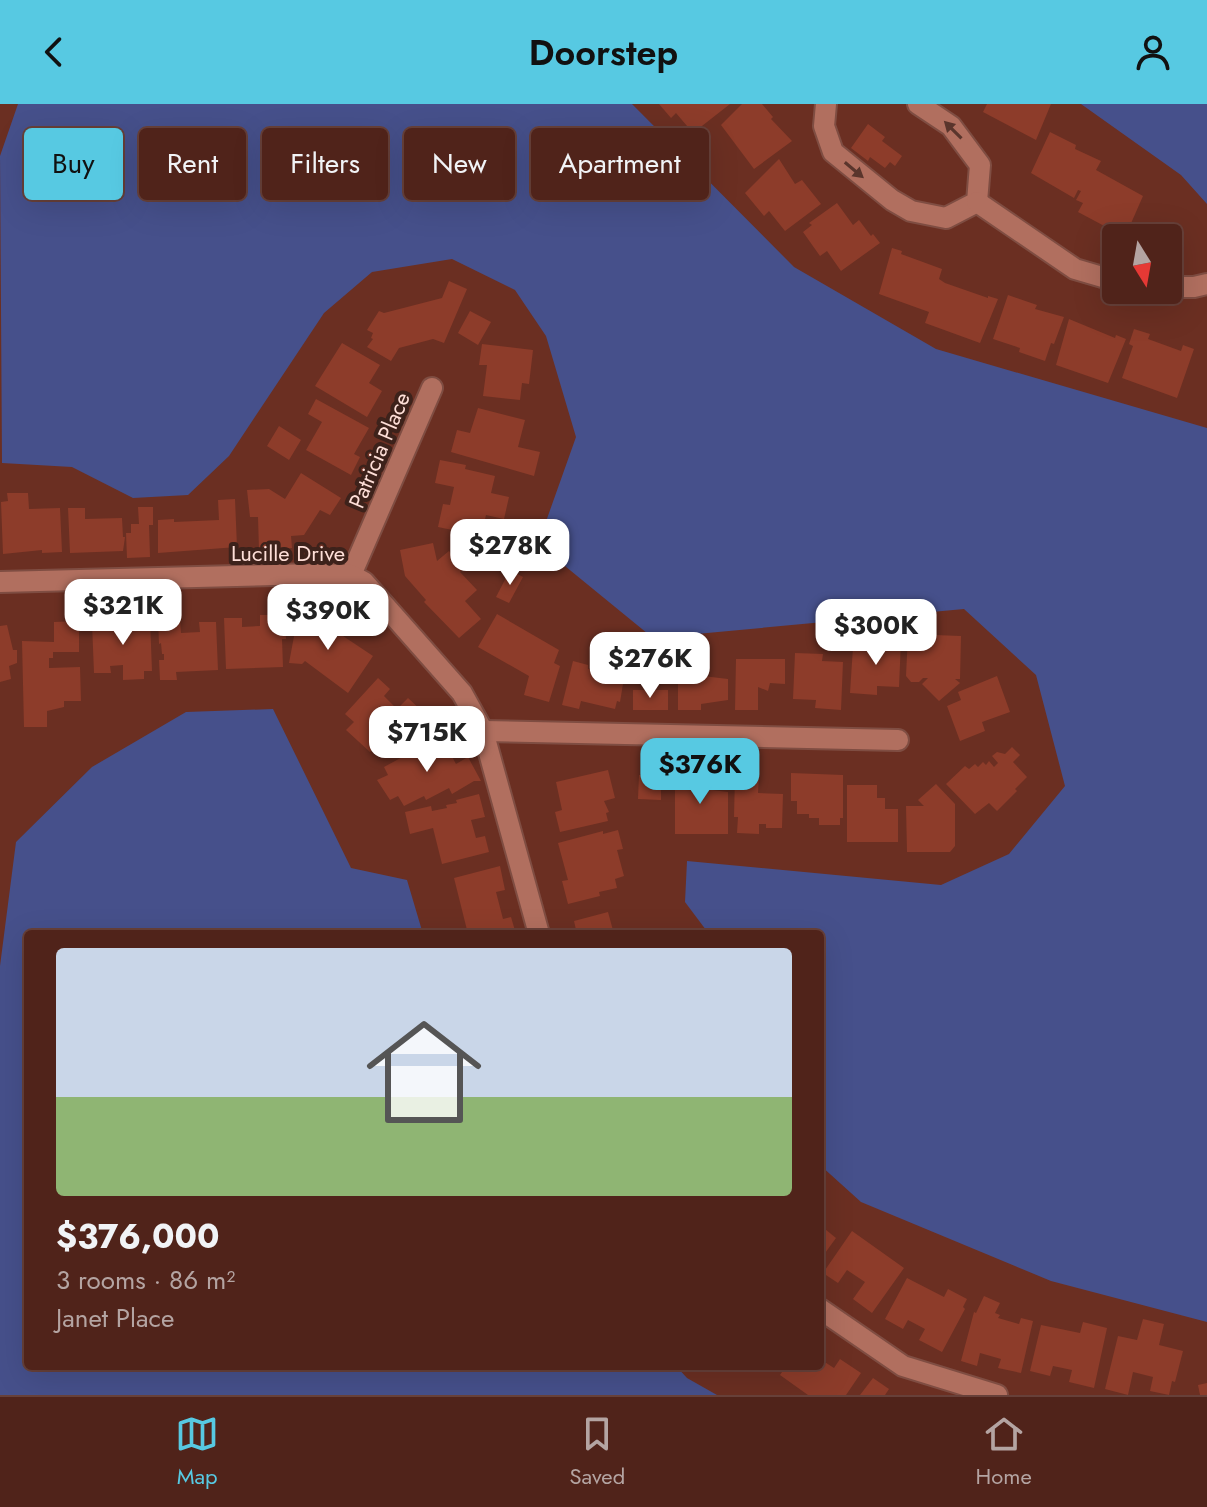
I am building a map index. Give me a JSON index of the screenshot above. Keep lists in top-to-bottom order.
{
  "streets": {
    "street": ["Patricia Place", "Lucille Drive"]
  },
  "crossings": [
    ["Patricia Place", "Lucille Drive"]
  ],
  "north": "bottom",
  "page": {
    "header": "Doorstep",
    "chip": [
      "Buy",
      "Rent",
      "Filters",
      "New",
      "Apartment"
    ],
    "price": [
      "$278K",
      "$321K",
      "$390K",
      "$300K",
      "$276K",
      "$715K",
      "$376K"
    ],
    "list": [
      {
        "name": "$376,000",
        "note": "3 rooms · 86 m² · Janet Place"
      }
    ],
    "tabs": ["Map", "Saved", "Home"]
  }
}
